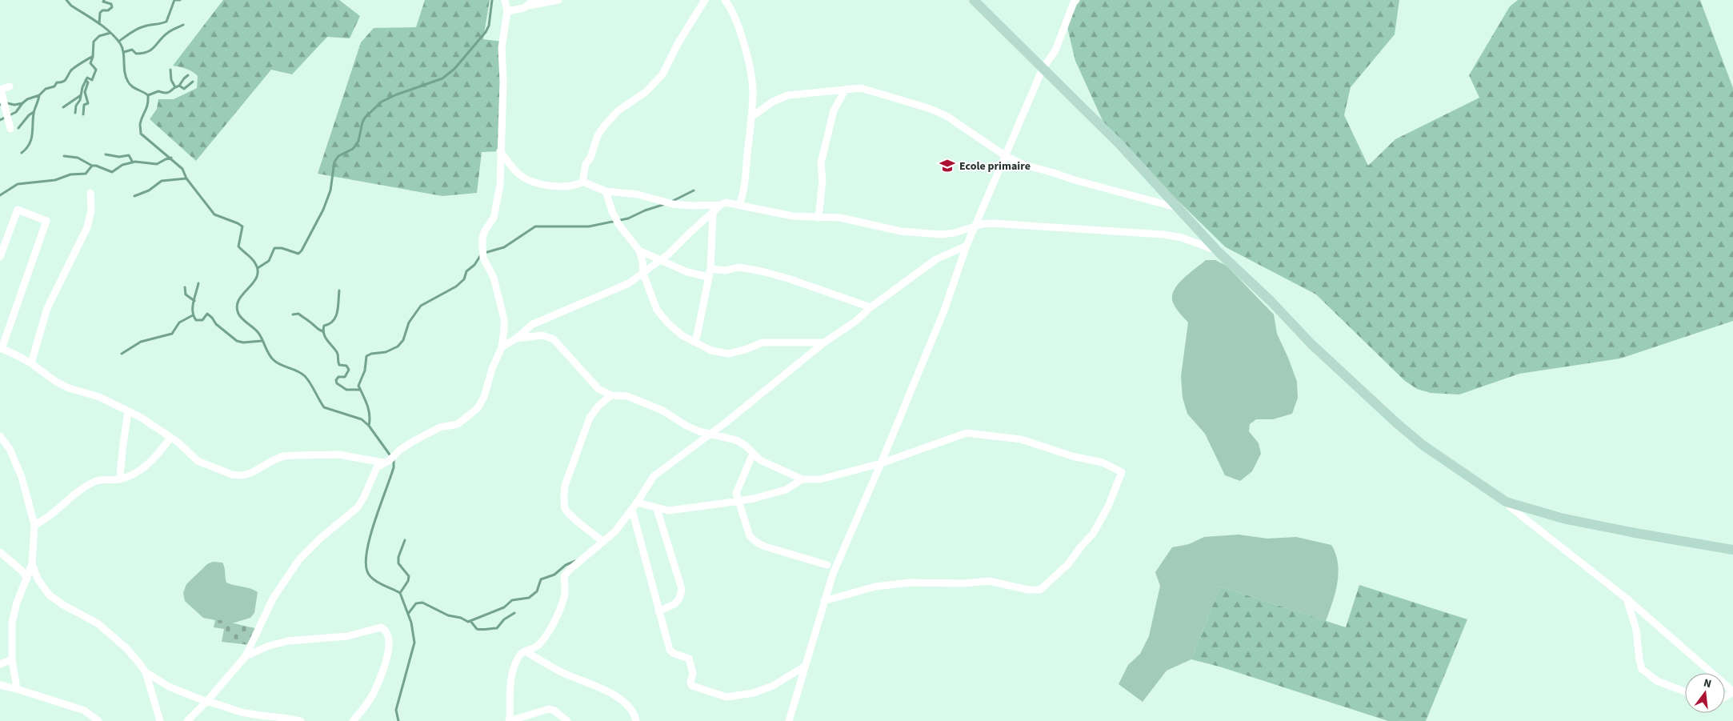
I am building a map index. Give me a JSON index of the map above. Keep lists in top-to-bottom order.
{
  "places": {
    "school or university": ["Ecole primaire"]
  },
  "north": "top"
}
